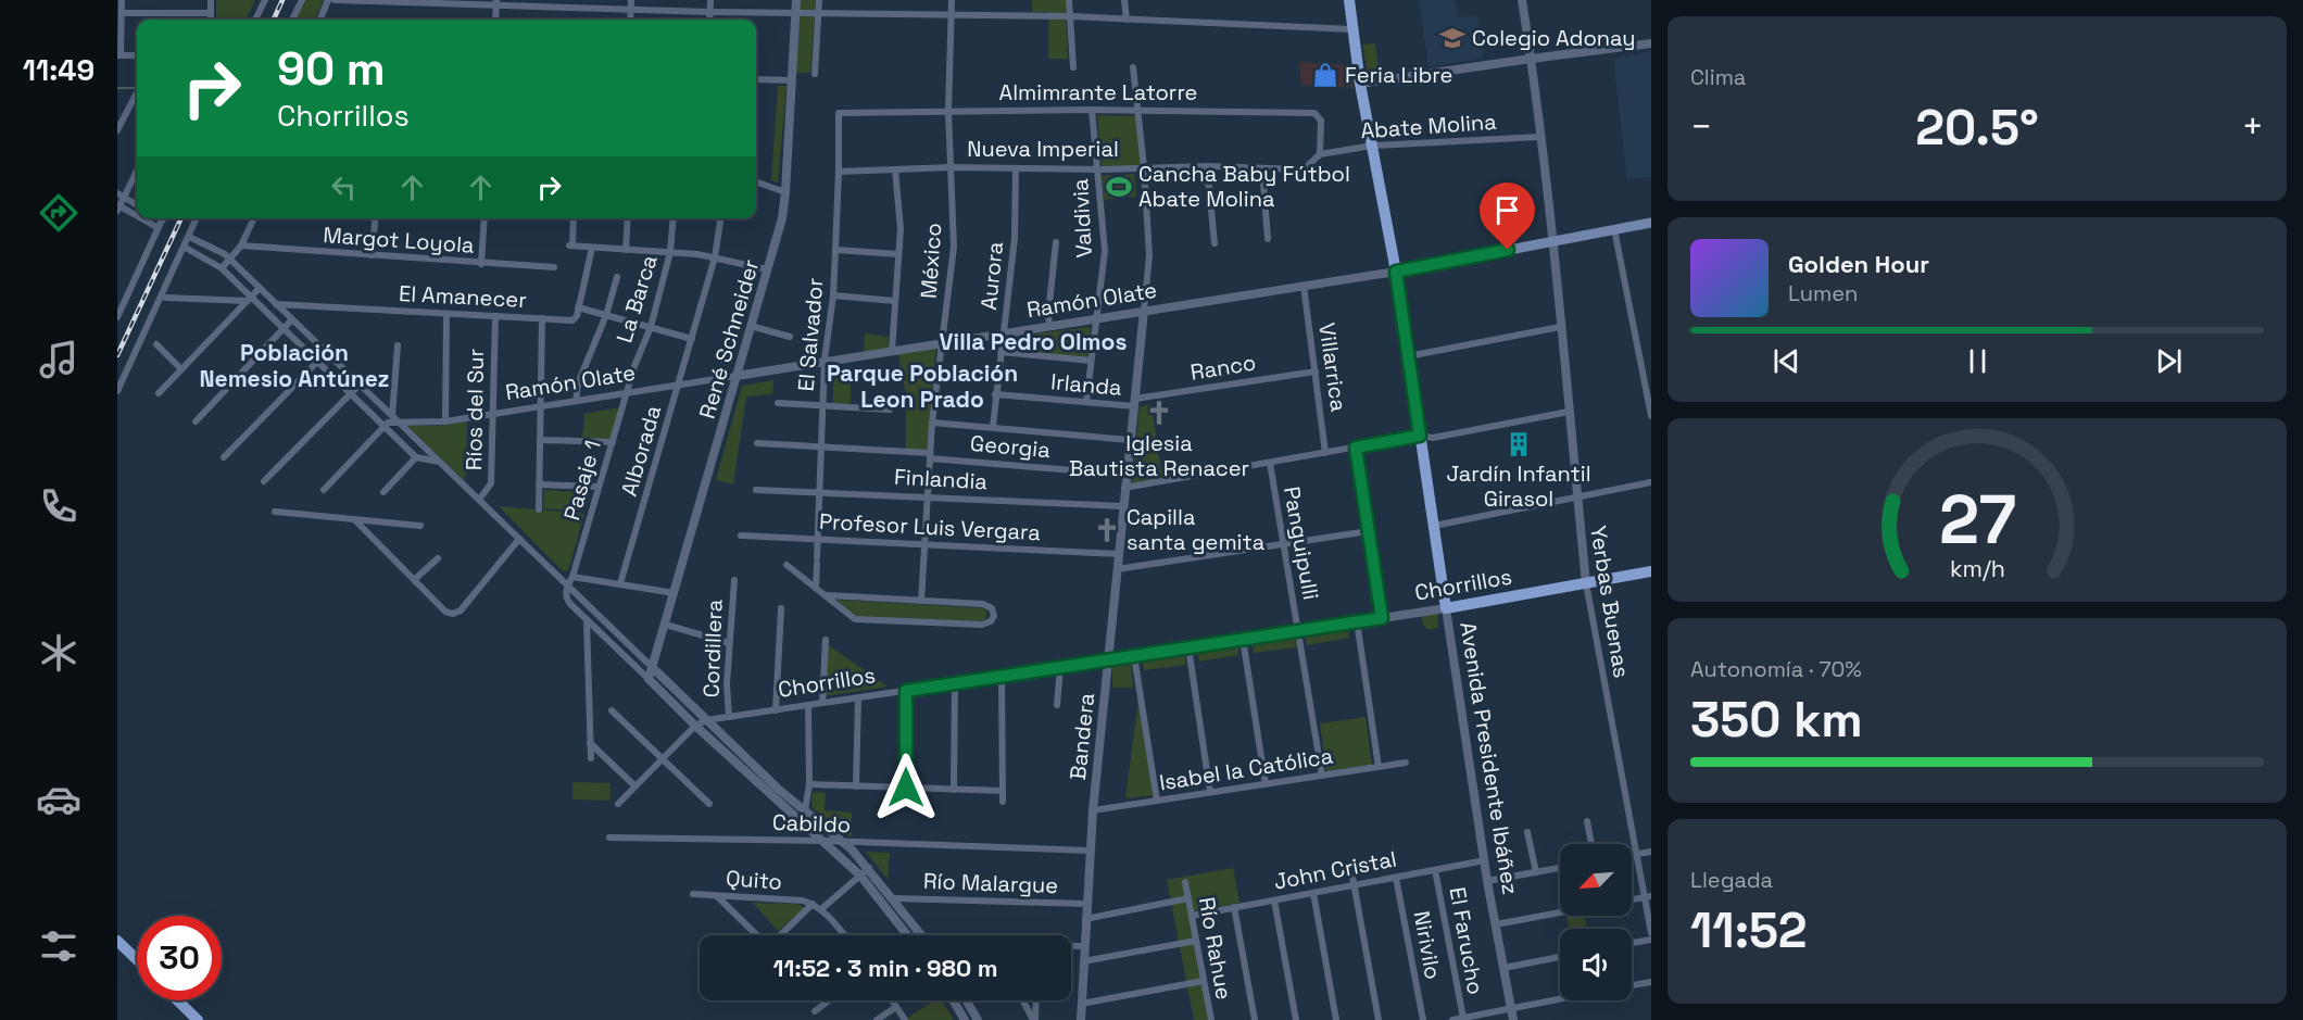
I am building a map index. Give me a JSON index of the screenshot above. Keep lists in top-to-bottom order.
{
  "streets": {
    "main road": ["Ramón Olate", "Chorrillos", "Avenida Presidente Ibáñez"],
    "street": [
      "Almimrante Latorre",
      "Abate Molina",
      "Nueva Imperial",
      "Valdivia",
      "Margot Loyola",
      "México",
      "Aurora",
      "El Amanecer",
      "La Barca",
      "El Salvador",
      "René Schneider",
      "Ranco",
      "Villarrica",
      "Irlanda",
      "Ríos del Sur",
      "Georgia",
      "Alborada",
      "Finlandia",
      "Pasaje 1",
      "Profesor Luis Vergara",
      "Panguipulli",
      "Yerbas Buenas",
      "Cordillera",
      "Bandera",
      "Isabel la Católica",
      "Cabildo",
      "John Cristal",
      "Quito",
      "Río Malargue",
      "El Farucho",
      "Nirivilo",
      "Río Rahue"
    ]
  },
  "crossings": [
    ["Almimrante Latorre", "Abate Molina"],
    ["Almimrante Latorre", "Nueva Imperial"],
    ["Almimrante Latorre", "Valdivia"],
    ["Almimrante Latorre", "México"],
    ["Almimrante Latorre", "El Salvador"],
    ["Almimrante Latorre", "Bandera"],
    ["Abate Molina", "Nueva Imperial"],
    ["Abate Molina", "Yerbas Buenas"],
    ["Abate Molina", "Avenida Presidente Ibáñez"],
    ["Nueva Imperial", "Valdivia"],
    ["Nueva Imperial", "México"],
    ["Nueva Imperial", "Aurora"],
    ["Nueva Imperial", "El Salvador"],
    ["Nueva Imperial", "Bandera"],
    ["Valdivia", "Ramón Olate"],
    ["Valdivia", "Irlanda"],
    ["México", "Ramón Olate"],
    ["México", "Georgia"],
    ["México", "Finlandia"],
    ["México", "Profesor Luis Vergara"],
    ["Aurora", "Ramón Olate"],
    ["Aurora", "Irlanda"],
    ["El Amanecer", "Ríos del Sur"],
    ["La Barca", "Ramón Olate"],
    ["La Barca", "Pasaje 1"],
    ["Ramón Olate", "El Salvador"],
    ["Ramón Olate", "René Schneider"],
    ["Ramón Olate", "Villarrica"],
    ["Ramón Olate", "Ríos del Sur"],
    ["Ramón Olate", "Alborada"],
    ["Ramón Olate", "Pasaje 1"],
    ["Ramón Olate", "Yerbas Buenas"],
    ["Ramón Olate", "Bandera"],
    ["Ramón Olate", "Avenida Presidente Ibáñez"],
    ["El Salvador", "Georgia"],
    ["El Salvador", "Finlandia"],
    ["El Salvador", "Profesor Luis Vergara"],
    ["Ranco", "Villarrica"],
    ["Ranco", "Irlanda"],
    ["Ranco", "Bandera"],
    ["Irlanda", "Bandera"],
    ["Georgia", "Bandera"],
    ["Finlandia", "Bandera"],
    ["Profesor Luis Vergara", "Bandera"],
    ["Panguipulli", "Chorrillos"],
    ["Panguipulli", "Isabel la Católica"],
    ["Chorrillos", "Yerbas Buenas"],
    ["Chorrillos", "Cordillera"],
    ["Chorrillos", "Bandera"],
    ["Chorrillos", "Avenida Presidente Ibáñez"],
    ["Bandera", "Isabel la Católica"],
    ["Bandera", "Cabildo"],
    ["Bandera", "Río Malargue"],
    ["Avenida Presidente Ibáñez", "John Cristal"],
    ["John Cristal", "El Farucho"],
    ["John Cristal", "Nirivilo"],
    ["John Cristal", "Río Rahue"]
  ],
  "districts": ["Villa Pedro Olmos", "Población Nemesio Antúnez", "Parque Población Leon Prado"],
  "places": {
    "school or university": ["Colegio Adonay"],
    "shop": ["Feria Libre"],
    "sports": ["Cancha Baby Fútbol Abate Molina"],
    "church": ["Iglesia Bautista Renacer", "Capilla santa gemita"],
    "building": ["Jardín Infantil Girasol"]
  },
  "north": "bottom left",
  "page": {
    "tabs": "11:49",
    "tile": [
      "Clima",
      ["Autonomía · 70%", "350 km"],
      ["Llegada", "11:52"]
    ],
    "turn": ["90 m", "Chorrillos"],
    "heat": ["−", "20.5°", "+"],
    "song": ["Golden Hour", "Lumen"],
    "limit": "30",
    "trip": "11:52 · 3 min · 980 m",
    "gauge": ["27", "km/h"]
  }
}
